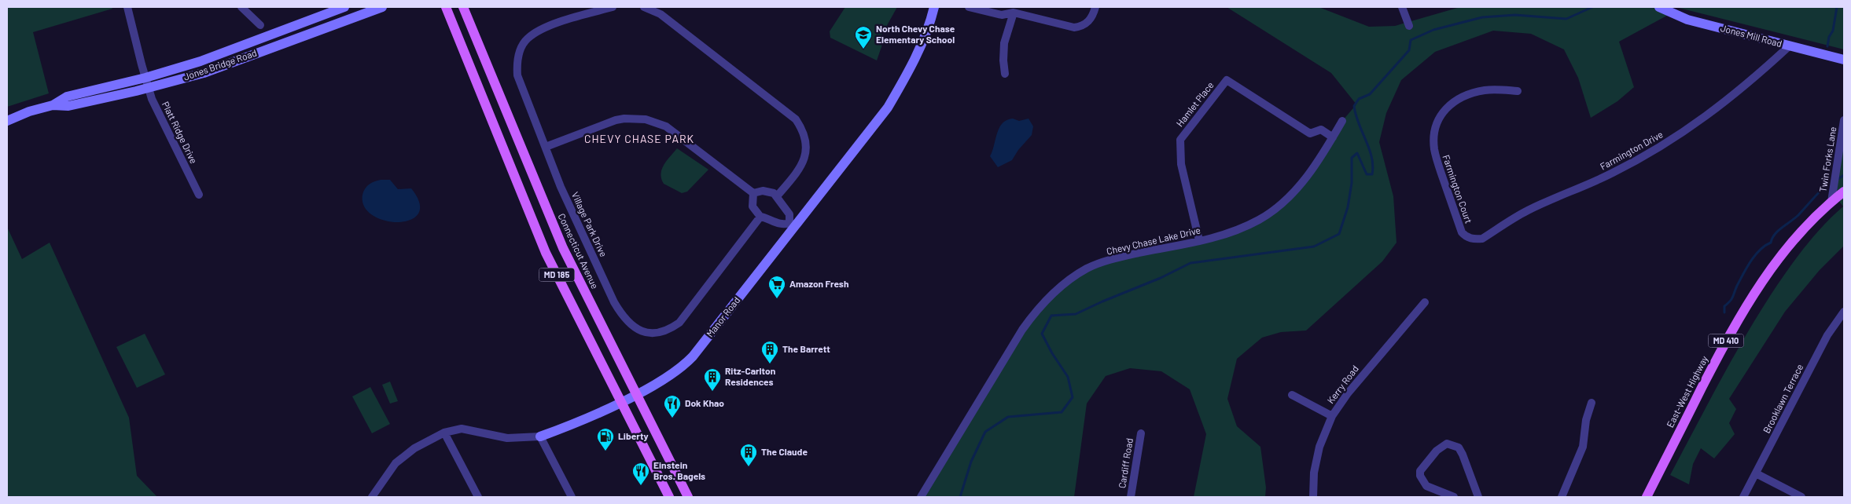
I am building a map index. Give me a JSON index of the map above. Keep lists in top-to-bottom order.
{
  "streets": {
    "main road": [
      "Jones Mill Road",
      "Jones Bridge Road",
      "Connecticut Avenue",
      "MD 185",
      "Manor Road",
      "MD 410",
      "East-West Highway"
    ],
    "street": [
      "Hamlet Place",
      "Platt Ridge Drive",
      "Farmington Drive",
      "Twin Forks Lane",
      "Farmington Court",
      "Village Park Drive",
      "Chevy Chase Lake Drive",
      "Kerry Road",
      "Brooklawn Terrace",
      "Cardiff Road"
    ]
  },
  "crossings": [
    ["Jones Mill Road", "Farmington Drive"],
    ["Jones Bridge Road", "Platt Ridge Drive"],
    ["Hamlet Place", "Chevy Chase Lake Drive"],
    ["Farmington Drive", "Farmington Court"],
    ["Twin Forks Lane", "East-West Highway"],
    ["Connecticut Avenue", "Manor Road"],
    ["MD 185", "Manor Road"]
  ],
  "districts": ["CHEVY CHASE PARK"],
  "places": {
    "school or university": ["North Chevy Chase Elementary School"],
    "supermarket": ["Amazon Fresh"],
    "building": ["The Barrett", "Ritz-Carlton Residences", "The Claude"],
    "restaurant": ["Dok Khao", "Einstein Bros. Bagels"],
    "fuel station": ["Liberty"]
  }
}
